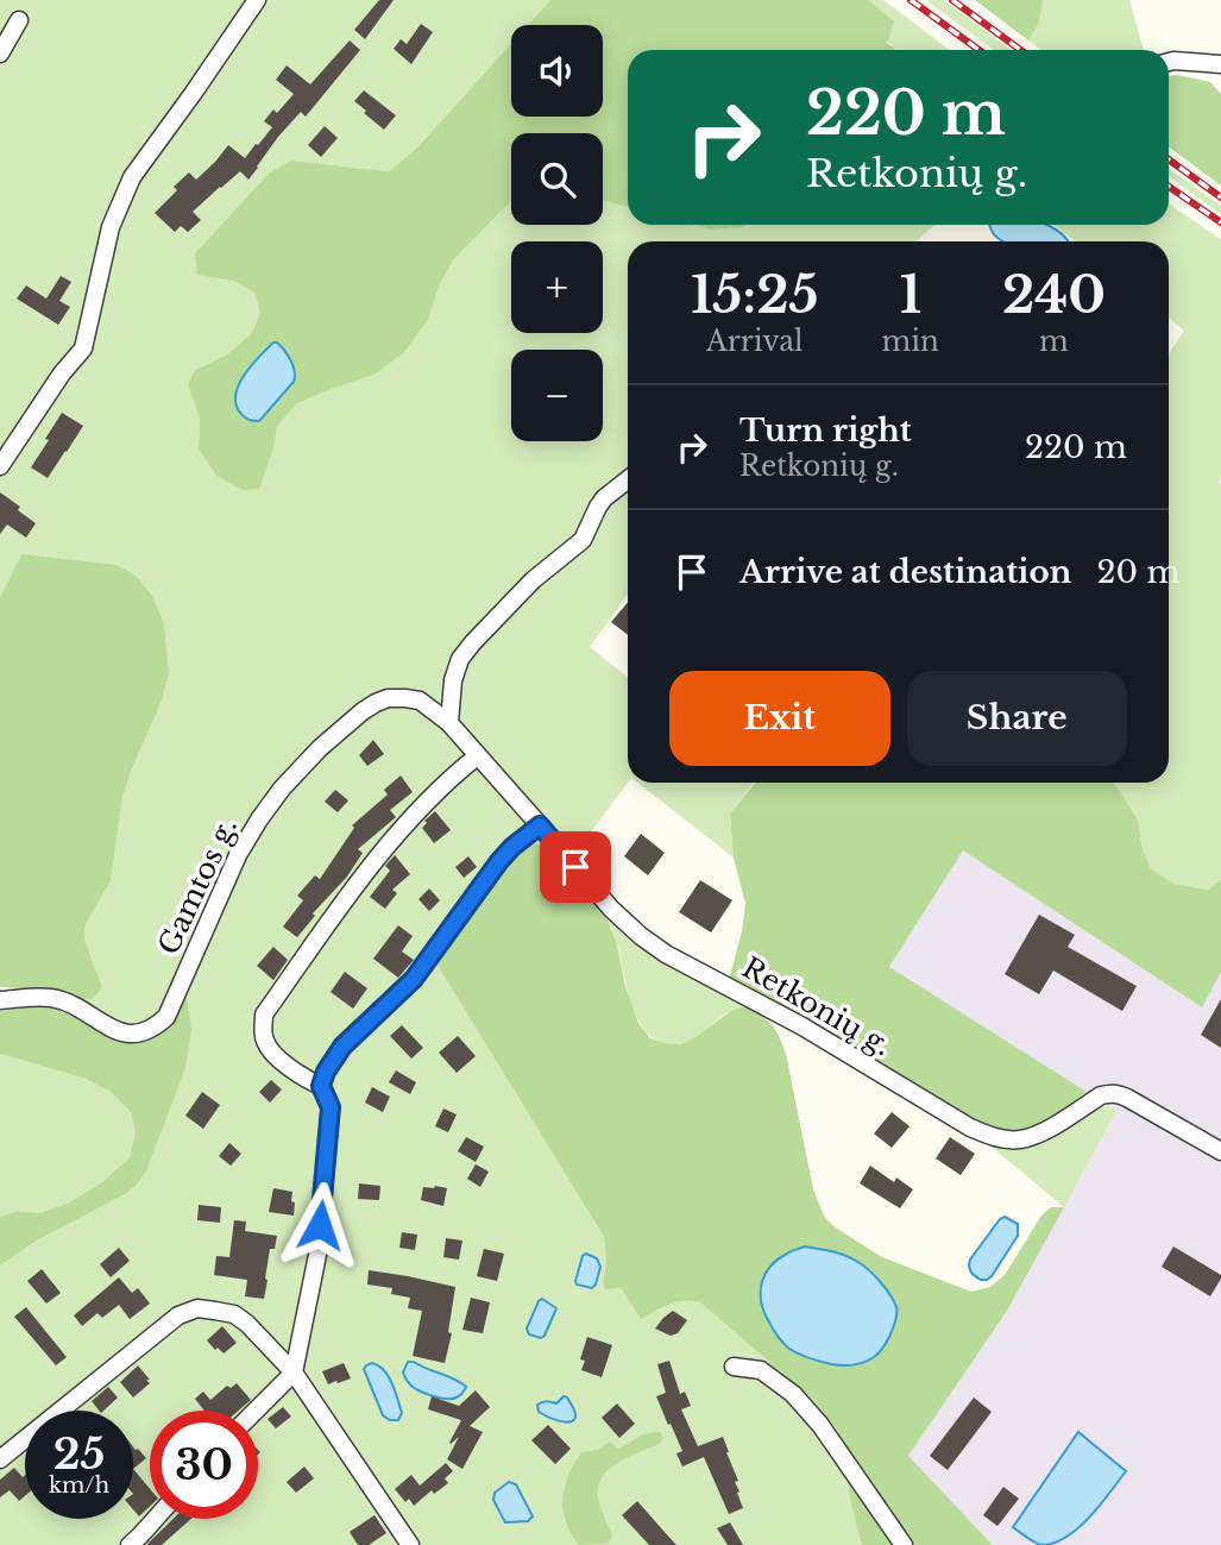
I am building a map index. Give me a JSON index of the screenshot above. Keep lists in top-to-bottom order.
{
  "streets": {
    "street": ["Gamtos g.", "Retkonių g."]
  },
  "crossings": [
    ["Gamtos g.", "Retkonių g."]
  ],
  "page": {
    "map_buttons": ["+", "−"],
    "turn": ["220 m", "Retkonių g."],
    "eta": [
      "15:25",
      "Arrival",
      "1",
      "min",
      "240",
      "m"
    ],
    "list": [
      {
        "name": "Turn right",
        "note": "Retkonių g.",
        "value": "220 m"
      },
      {
        "name": "Arrive at destination",
        "value": "20 m"
      }
    ],
    "buttons": ["Exit", "Share"],
    "speed": "25 km/h",
    "limit": "30"
  }
}
